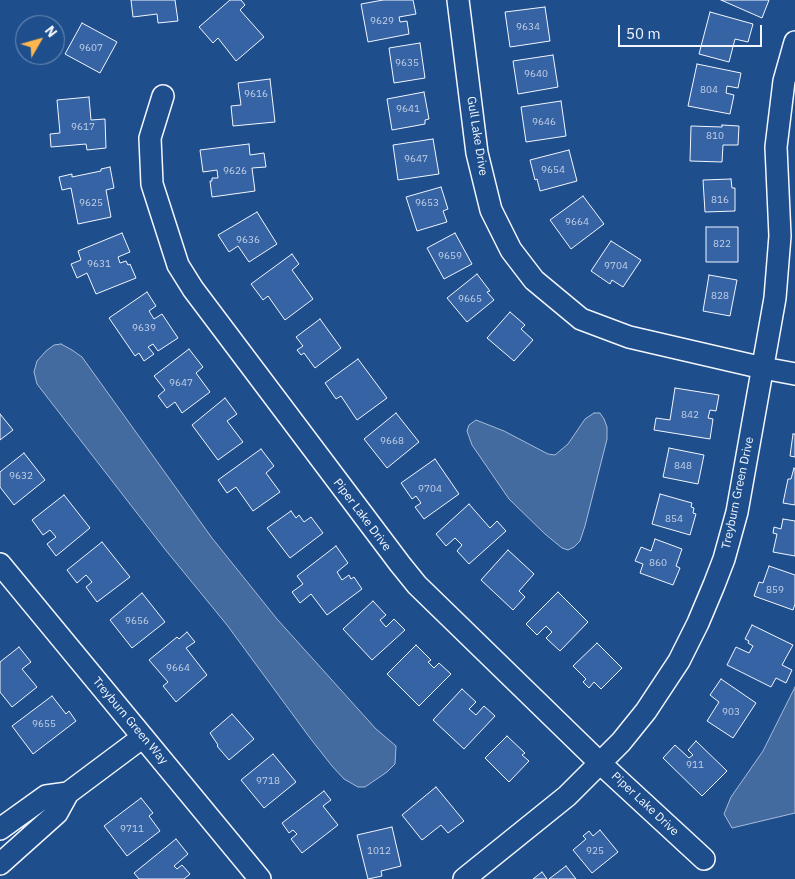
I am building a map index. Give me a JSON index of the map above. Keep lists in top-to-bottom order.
{
  "streets": {
    "street": [
      "Gull Lake Drive",
      "Treyburn Green Drive",
      "Piper Lake Drive",
      "Treyburn Green Way"
    ]
  },
  "crossings": [
    ["Gull Lake Drive", "Treyburn Green Drive"],
    ["Treyburn Green Drive", "Piper Lake Drive"]
  ],
  "house_numbers": [
    "9629",
    "9634",
    "9607",
    "9635",
    "9640",
    "804",
    "9616",
    "9641",
    "9646",
    "9617",
    "810",
    "9647",
    "9654",
    "9626",
    "816",
    "9625",
    "9653",
    "9664",
    "9636",
    "822",
    "9659",
    "9631",
    "9704",
    "828",
    "9665",
    "9639",
    "9647",
    "842",
    "9668",
    "848",
    "9632",
    "9704",
    "854",
    "860",
    "859",
    "9656",
    "9664",
    "903",
    "9655",
    "911",
    "9718",
    "9711",
    "1012",
    "925"
  ],
  "scale_bar": "50 m",
  "north": "top right"
}
